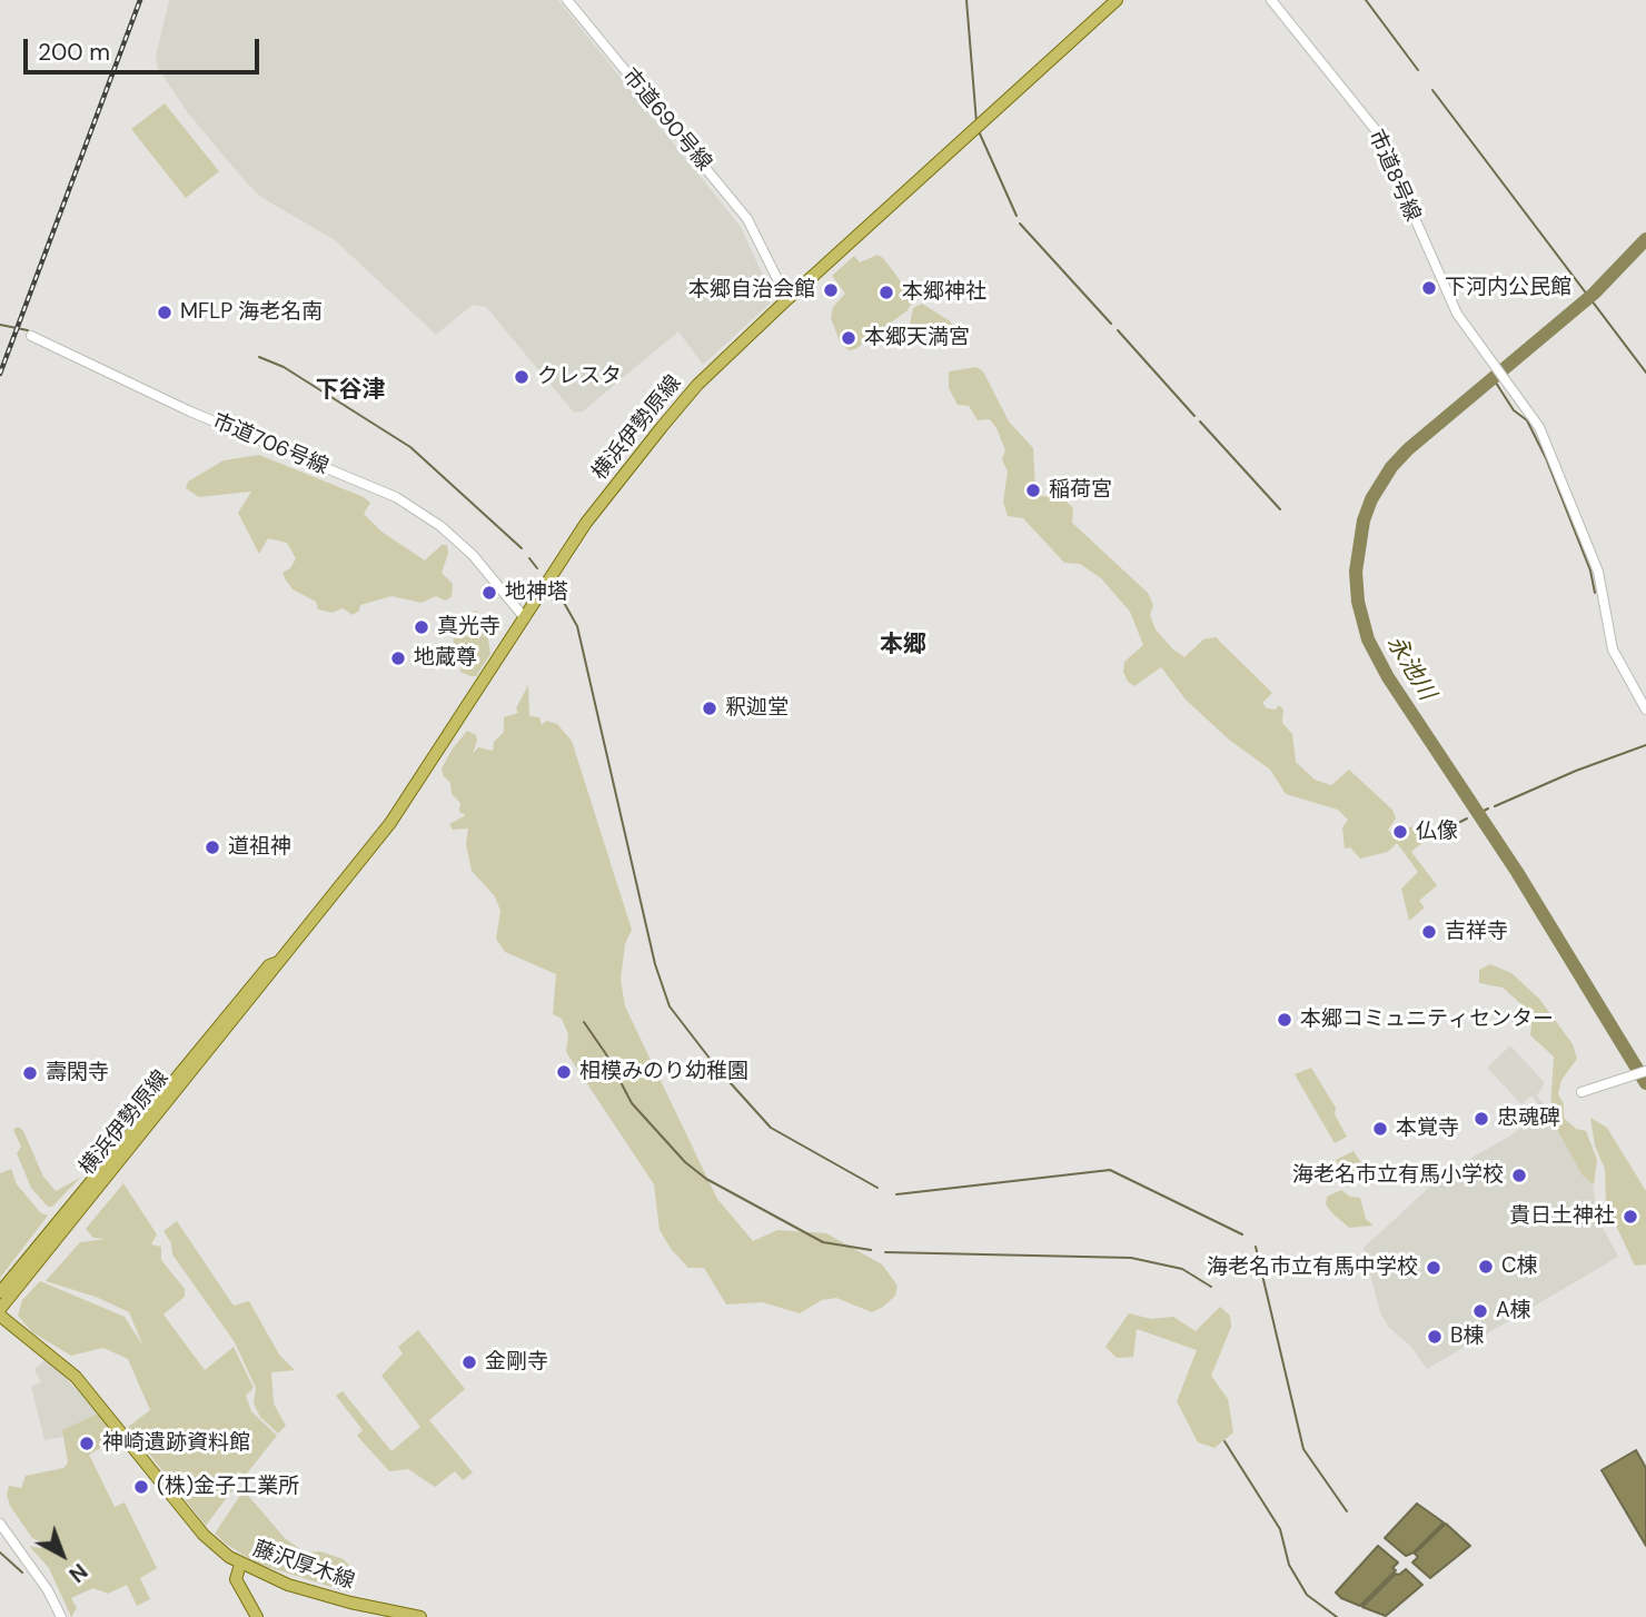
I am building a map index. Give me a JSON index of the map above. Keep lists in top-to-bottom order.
{
  "streets": {
    "main road": ["横浜伊勢原線", "藤沢厚木線"],
    "street": ["市道690号線", "市道8号線", "市道706号線"]
  },
  "crossings": [
    ["市道690号線", "横浜伊勢原線"],
    ["横浜伊勢原線", "市道706号線"]
  ],
  "districts": ["下谷津", "本郷"],
  "water": ["永池川"],
  "places": [
    "下河内公民館",
    "本郷自治会館",
    "本郷神社",
    "MFLP 海老名南",
    "本郷天満宮",
    "クレスタ",
    "稲荷宮",
    "地神塔",
    "真光寺",
    "地蔵尊",
    "釈迦堂",
    "仏像",
    "道祖神",
    "吉祥寺",
    "本郷コミュニティセンター",
    "相模みのり幼稚園",
    "壽閑寺",
    "忠魂碑",
    "本覚寺",
    "海老名市立有馬小学校",
    "貴日土神社",
    "C棟",
    "海老名市立有馬中学校",
    "A棟",
    "B棟",
    "金剛寺",
    "神崎遺跡資料館",
    "(株)金子工業所"
  ],
  "scale_bar": "200 m",
  "north": "bottom right"
}
